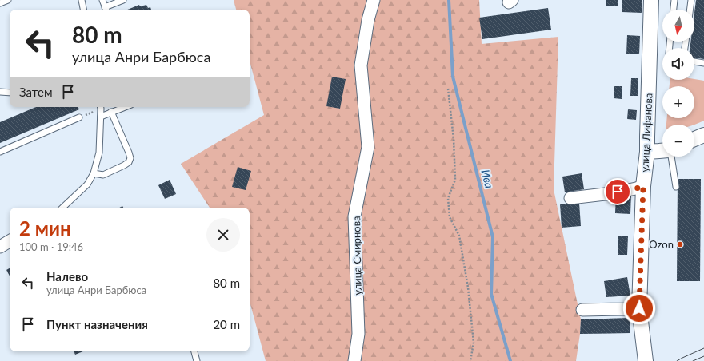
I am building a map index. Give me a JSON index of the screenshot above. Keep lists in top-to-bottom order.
{
  "streets": {
    "street": ["улица Лифанова", "улица Смирнова"]
  },
  "water": ["Ива"],
  "places": ["Ozon"],
  "north": "bottom",
  "page": {
    "map_buttons": ["+", "−"],
    "turn": ["80 m", "улица Анри Барбюса"],
    "then": "Затем",
    "heading": ["2 мин", "100 m · 19:46"],
    "list": [
      {
        "name": "Налево",
        "note": "улица Анри Барбюса",
        "value": "80 m"
      },
      {
        "name": "Пункт назначения",
        "value": "20 m"
      }
    ]
  }
}
